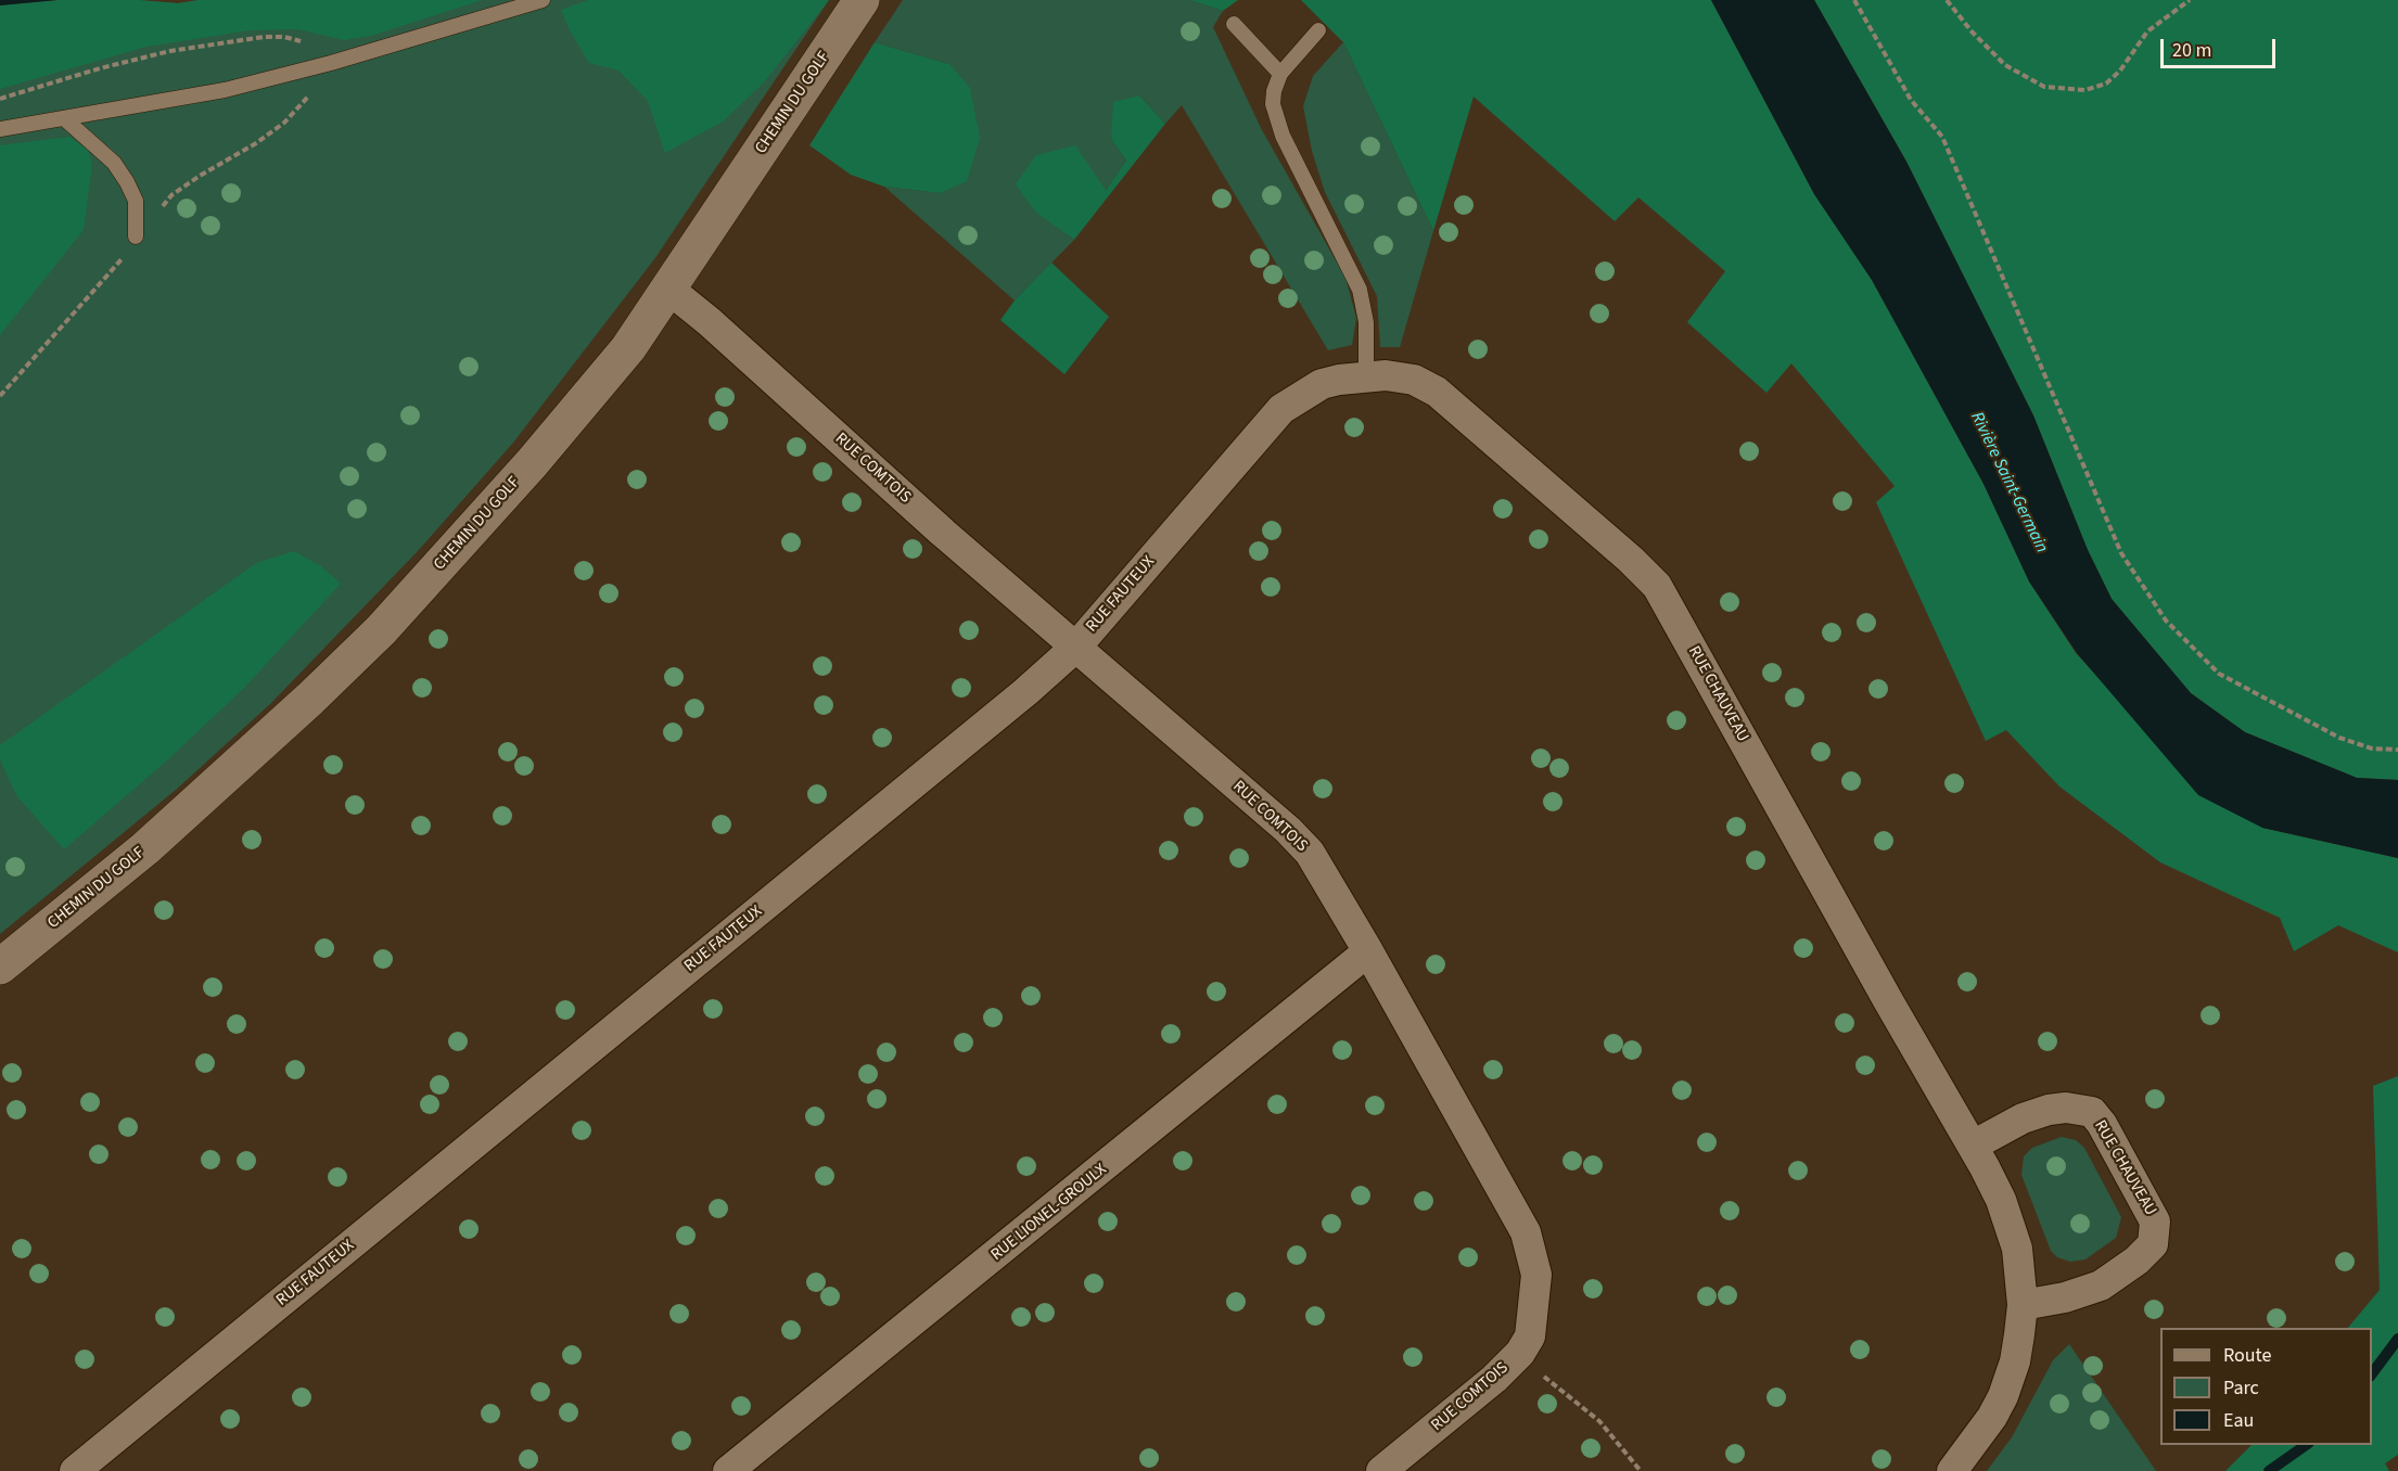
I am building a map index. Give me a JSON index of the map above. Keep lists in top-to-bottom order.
{
  "streets": {
    "street": [
      "CHEMIN DU GOLF",
      "RUE COMTOIS",
      "RUE FAUTEUX",
      "RUE CHAUVEAU",
      "RUE LIONEL-GROULX"
    ]
  },
  "crossings": [
    ["CHEMIN DU GOLF", "RUE COMTOIS"],
    ["RUE COMTOIS", "RUE FAUTEUX"],
    ["RUE COMTOIS", "RUE LIONEL-GROULX"],
    ["RUE FAUTEUX", "RUE CHAUVEAU"]
  ],
  "water": ["Rivière Saint-Germain"],
  "legend": ["Route", "Parc", "Eau"],
  "scale_bar": "20 m"
}
